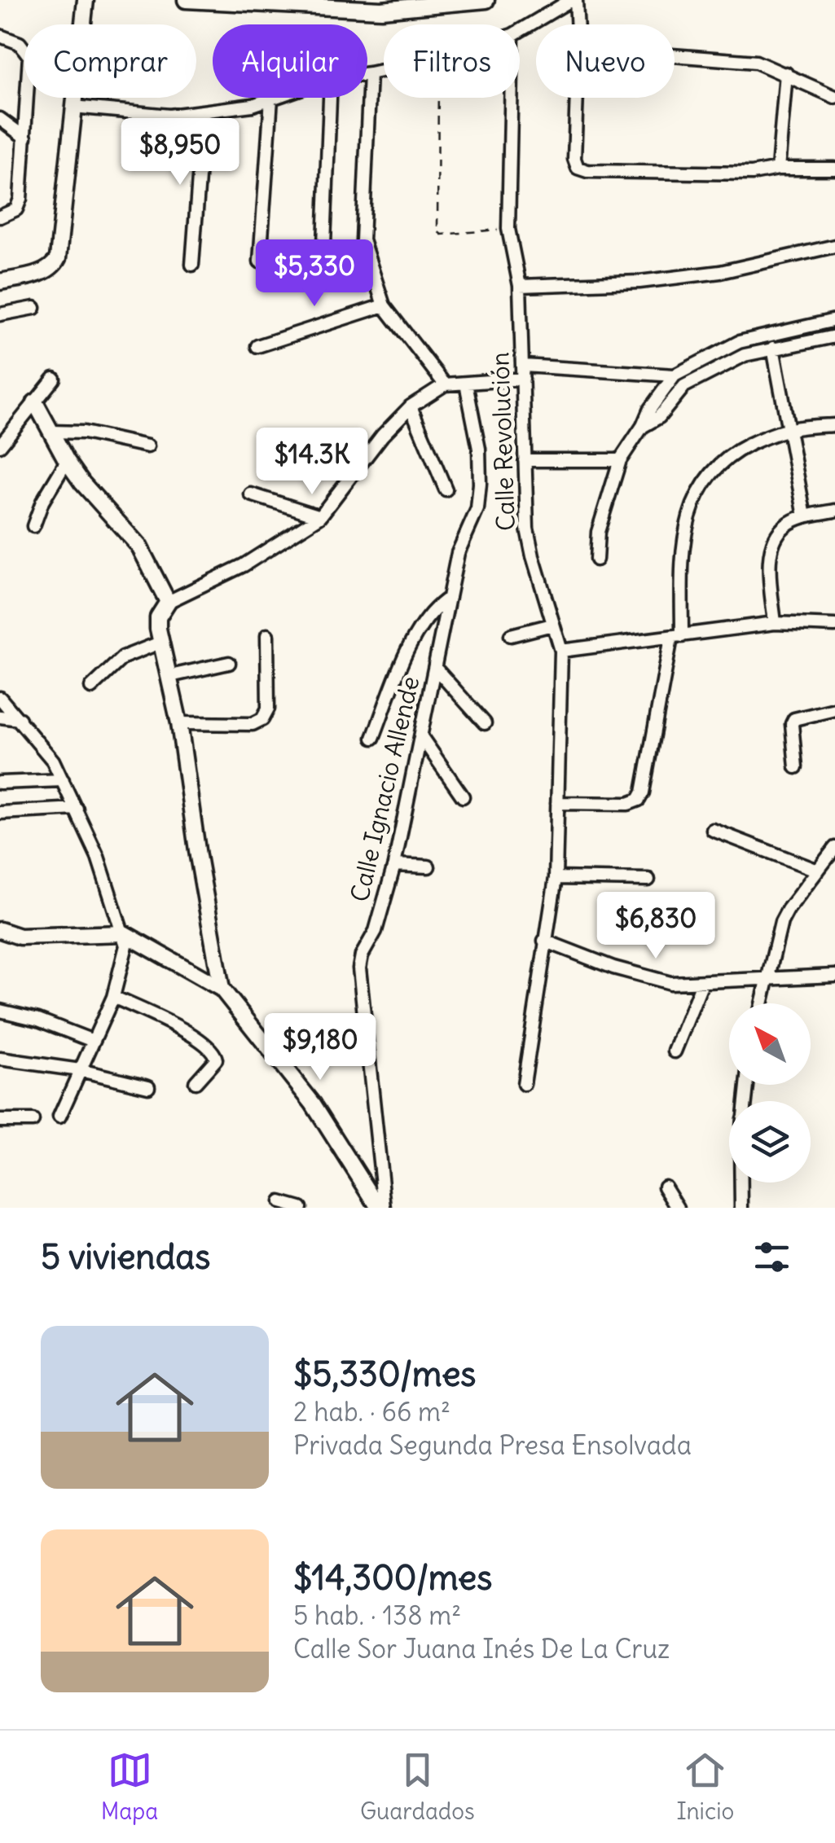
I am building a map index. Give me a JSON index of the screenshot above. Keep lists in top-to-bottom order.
{
  "streets": {
    "street": ["Calle Revolución", "Calle Ignacio Allende"]
  },
  "north": "top left",
  "page": {
    "chip": [
      "Comprar",
      "Alquilar",
      "Filtros",
      "Nuevo"
    ],
    "price": [
      "$8,950",
      "$5,330",
      "$14.3K",
      "$6,830",
      "$9,180"
    ],
    "heading": "5 viviendas",
    "list": [
      {
        "name": "$5,330/mes",
        "note": "2 hab. · 66 m² · Privada Segunda Presa Ensolvada"
      },
      {
        "name": "$14,300/mes",
        "note": "5 hab. · 138 m² · Calle Sor Juana Inés De La Cruz"
      }
    ],
    "tabs": ["Mapa", "Guardados", "Inicio"]
  }
}
